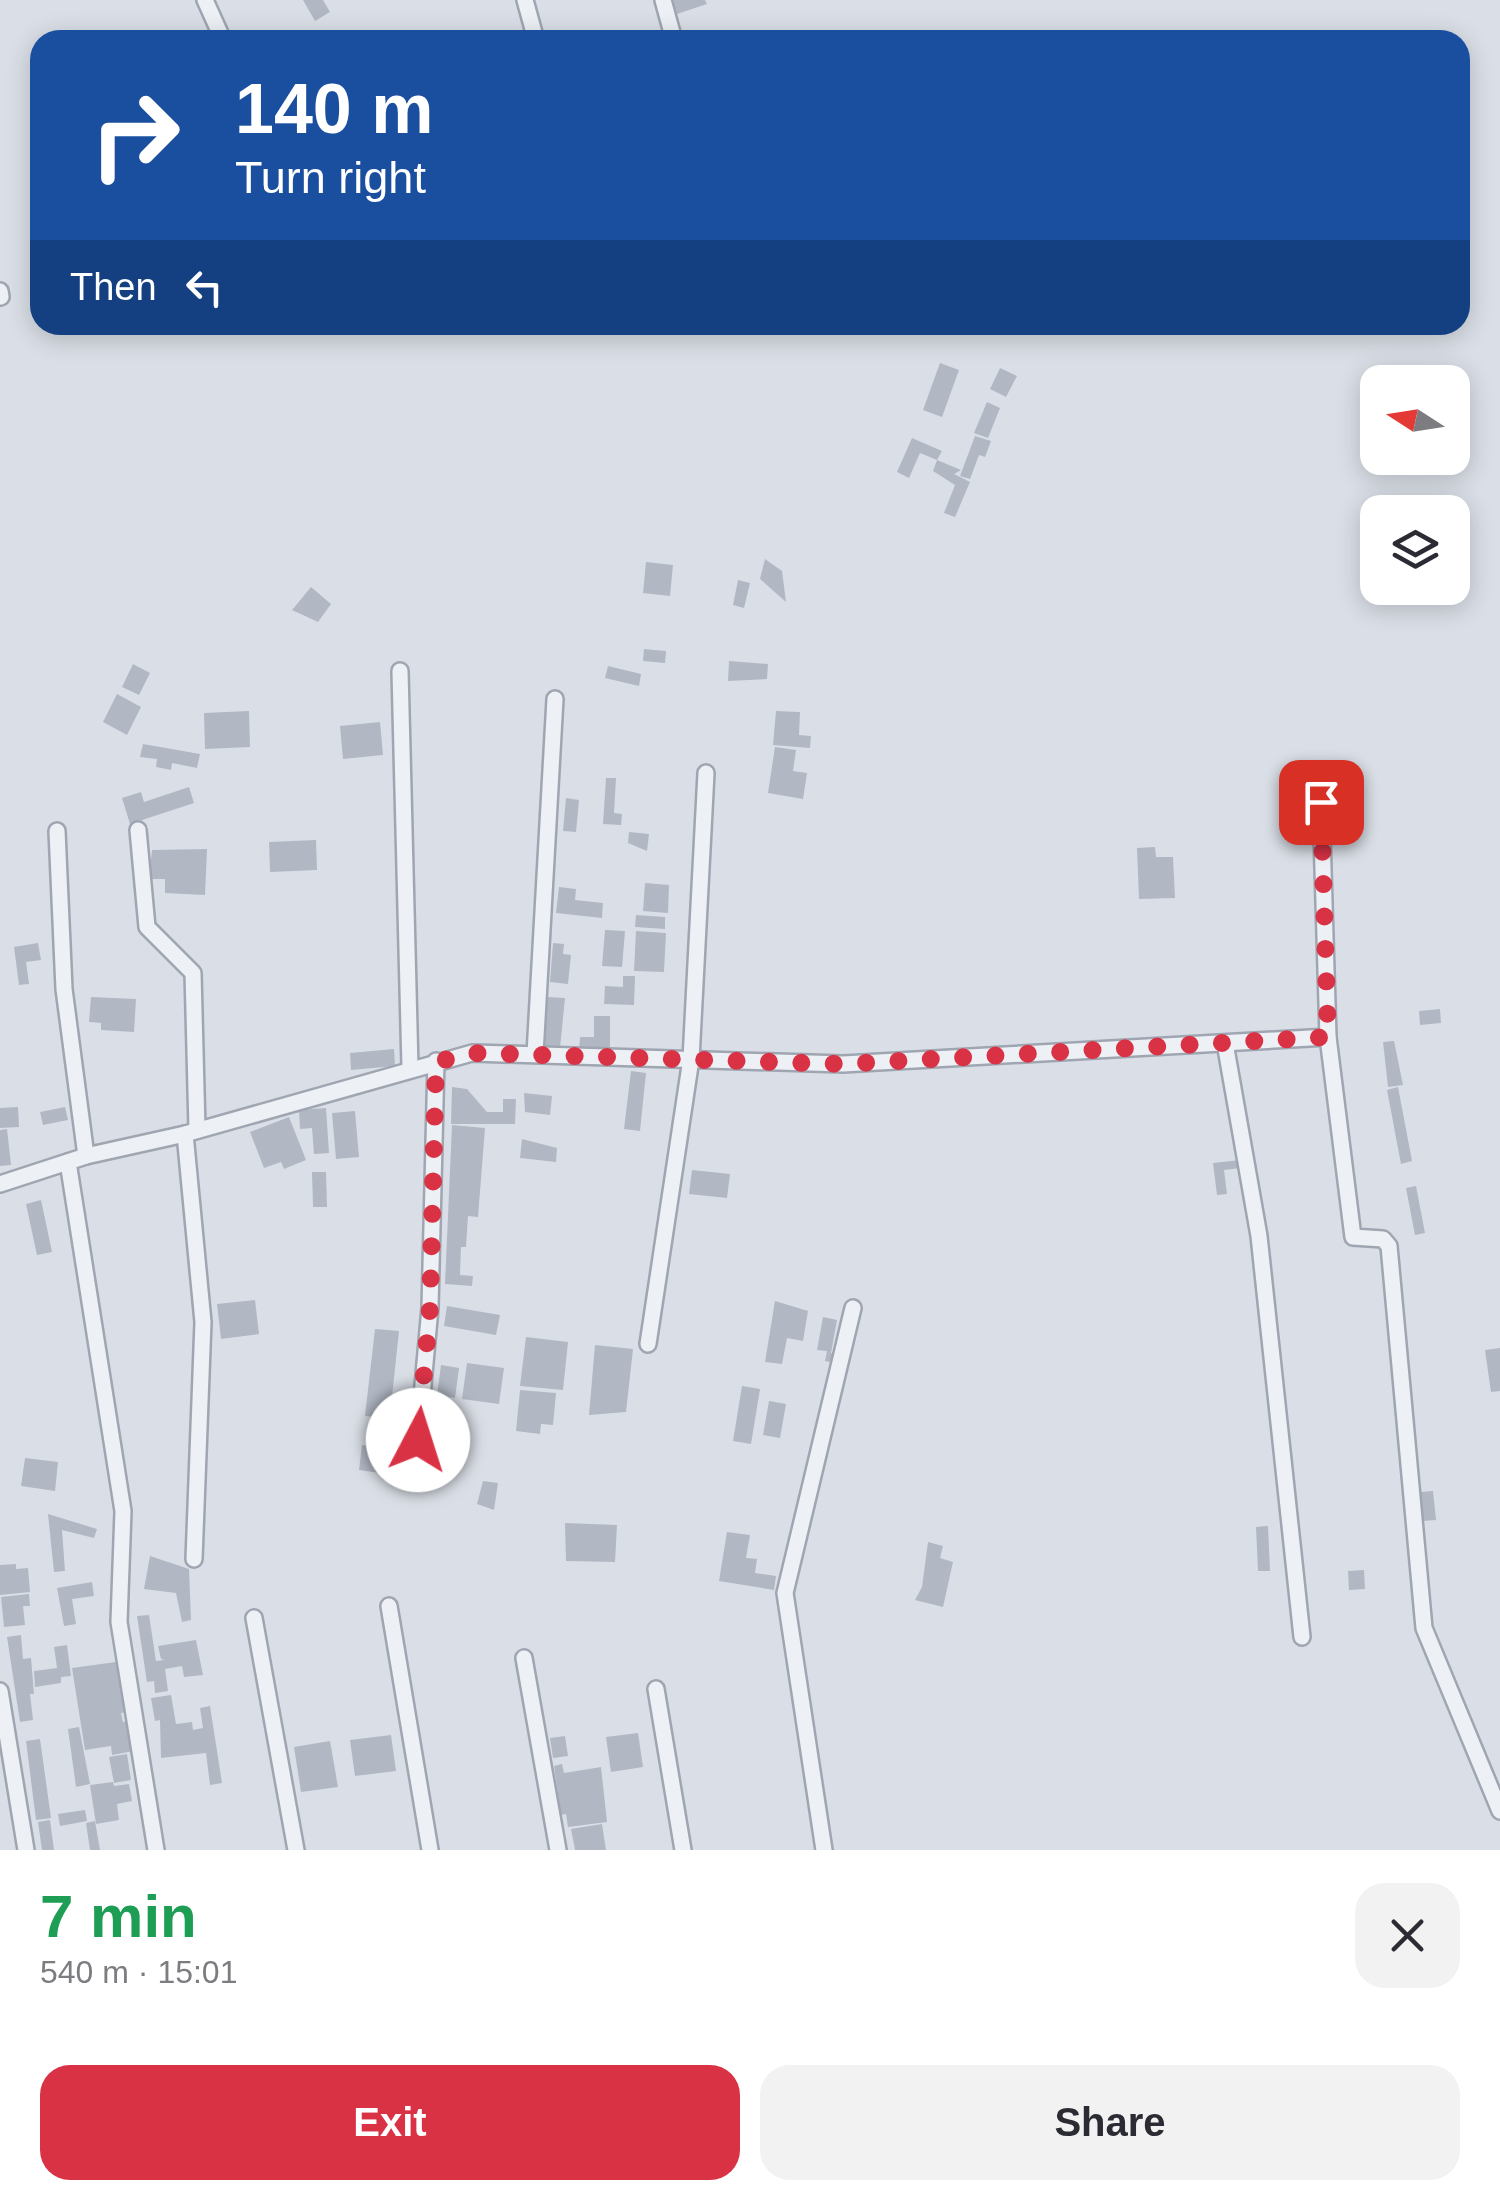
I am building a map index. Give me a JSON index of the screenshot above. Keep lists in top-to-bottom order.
{
  "north": "left",
  "page": {
    "turn": ["140 m", "Turn right"],
    "then": "Then",
    "heading": ["7 min", "540 m · 15:01"],
    "buttons": ["Exit", "Share"]
  }
}
